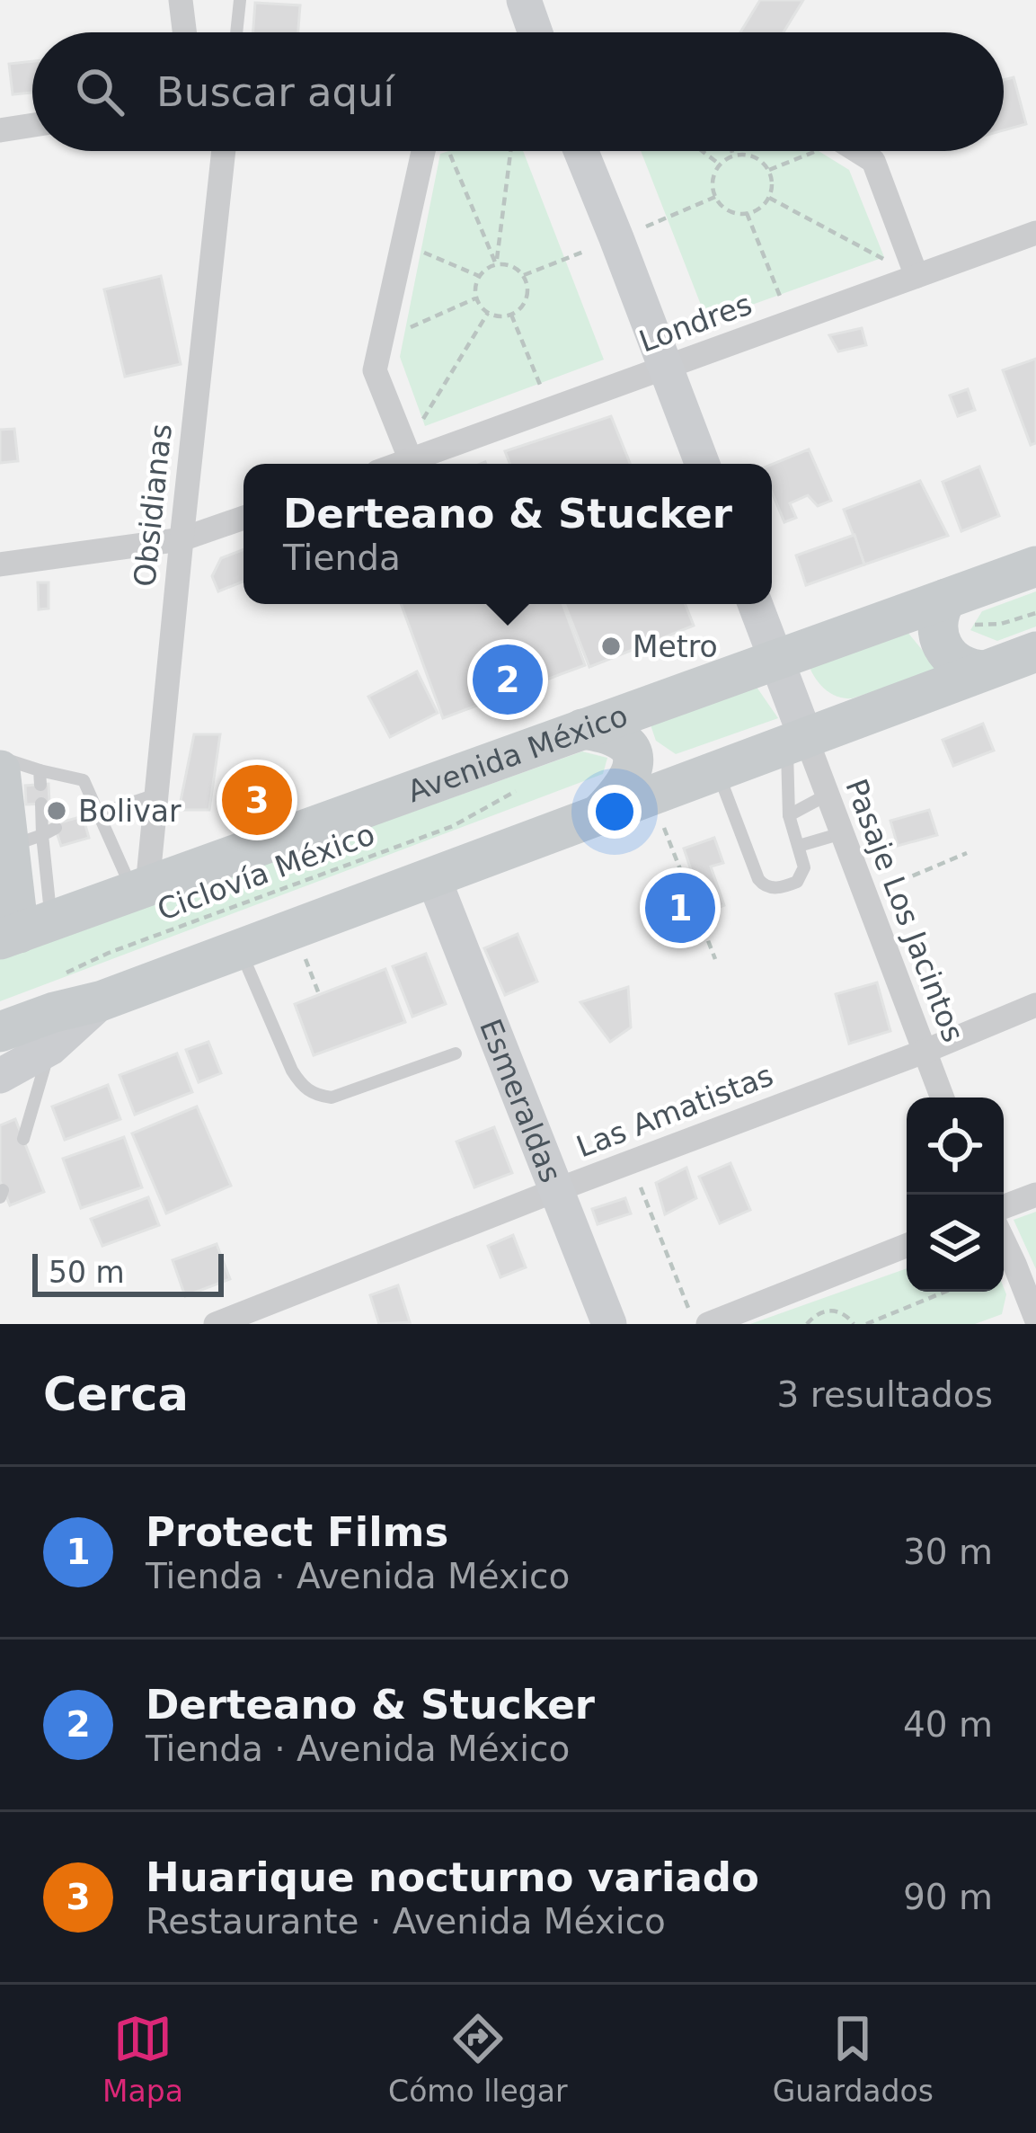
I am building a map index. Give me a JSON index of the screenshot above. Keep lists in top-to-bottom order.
{
  "streets": {
    "main road": ["Avenida México"],
    "street": [
      "Londres",
      "Obsidianas",
      "Pasaje Los Jacintos",
      "Esmeraldas",
      "Las Amatistas"
    ],
    "path": ["Ciclovía México"]
  },
  "crossings": [
    ["Obsidianas", "Avenida México"],
    ["Pasaje Los Jacintos", "Las Amatistas"],
    ["Esmeraldas", "Las Amatistas"]
  ],
  "places": ["Metro", "Bolivar"],
  "scale_bar": "50 m",
  "page": {
    "search": "Buscar aquí",
    "popup": ["Derteano & Stucker", "Tienda"],
    "pins": ["2", "3", "1"],
    "scale": "50 m",
    "heading": ["Cerca", "3 resultados"],
    "list": [
      {
        "mark": "1",
        "name": "Protect Films",
        "note": "Tienda · Avenida México",
        "value": "30 m"
      },
      {
        "mark": "2",
        "name": "Derteano & Stucker",
        "note": "Tienda · Avenida México",
        "value": "40 m"
      },
      {
        "mark": "3",
        "name": "Huarique nocturno variado",
        "note": "Restaurante · Avenida México",
        "value": "90 m"
      }
    ],
    "nav": ["Mapa", "Cómo llegar", "Guardados"]
  }
}
